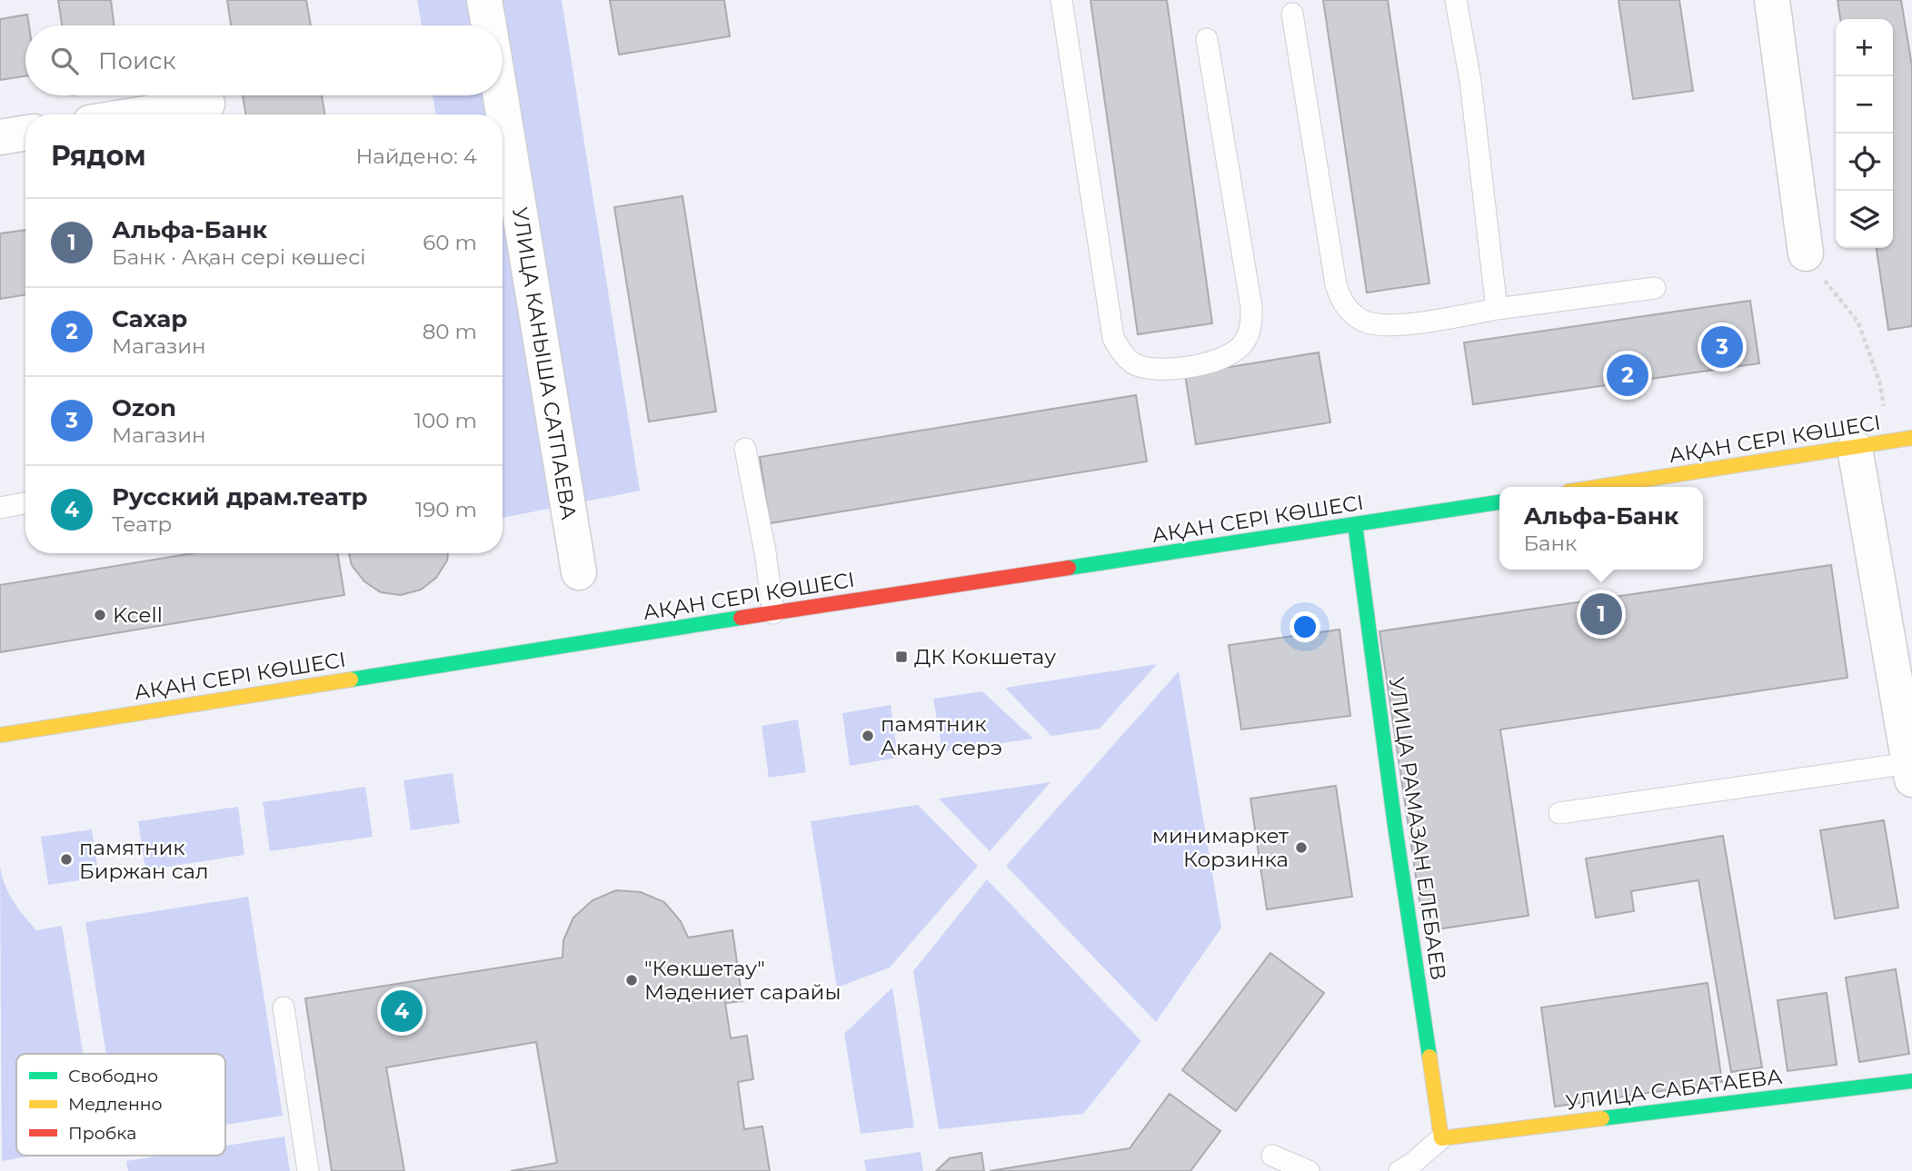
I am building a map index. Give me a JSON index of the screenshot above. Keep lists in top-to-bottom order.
{
  "streets": {
    "street": [
      "УЛИЦА КАНЫША САТПАЕВА",
      "АҚАН СЕРІ КӨШЕСІ",
      "УЛИЦА РАМАЗАН ЕЛЕБАЕВ",
      "УЛИЦА САБАТАЕВА"
    ]
  },
  "crossings": [
    ["АҚАН СЕРІ КӨШЕСІ", "УЛИЦА РАМАЗАН ЕЛЕБАЕВ"],
    ["УЛИЦА РАМАЗАН ЕЛЕБАЕВ", "УЛИЦА САБАТАЕВА"]
  ],
  "places": {
    "other": [
      "Kcell",
      "памятник Акану серэ",
      "минимаркет Корзинка",
      "памятник Биржан сал",
      "\"Көкшетау\" Мәдениет сарайы"
    ],
    "transit": ["ДК Кокшетау"]
  },
  "legend": ["Свободно", "Медленно", "Пробка"],
  "page": {
    "map_buttons": ["+", "−"],
    "search": "Поиск",
    "heading": ["Рядом", "Найдено: 4"],
    "list": [
      {
        "mark": "1",
        "name": "Альфа-Банк",
        "note": "Банк · Ақан сері көшесі",
        "value": "60 m"
      },
      {
        "mark": "2",
        "name": "Сахар",
        "note": "Магазин",
        "value": "80 m"
      },
      {
        "mark": "3",
        "name": "Ozon",
        "note": "Магазин",
        "value": "100 m"
      },
      {
        "mark": "4",
        "name": "Русский драм.театр",
        "note": "Театр",
        "value": "190 m"
      }
    ],
    "pins": [
      "3",
      "2",
      "1",
      "4"
    ],
    "popup": ["Альфа-Банк", "Банк"]
  }
}
